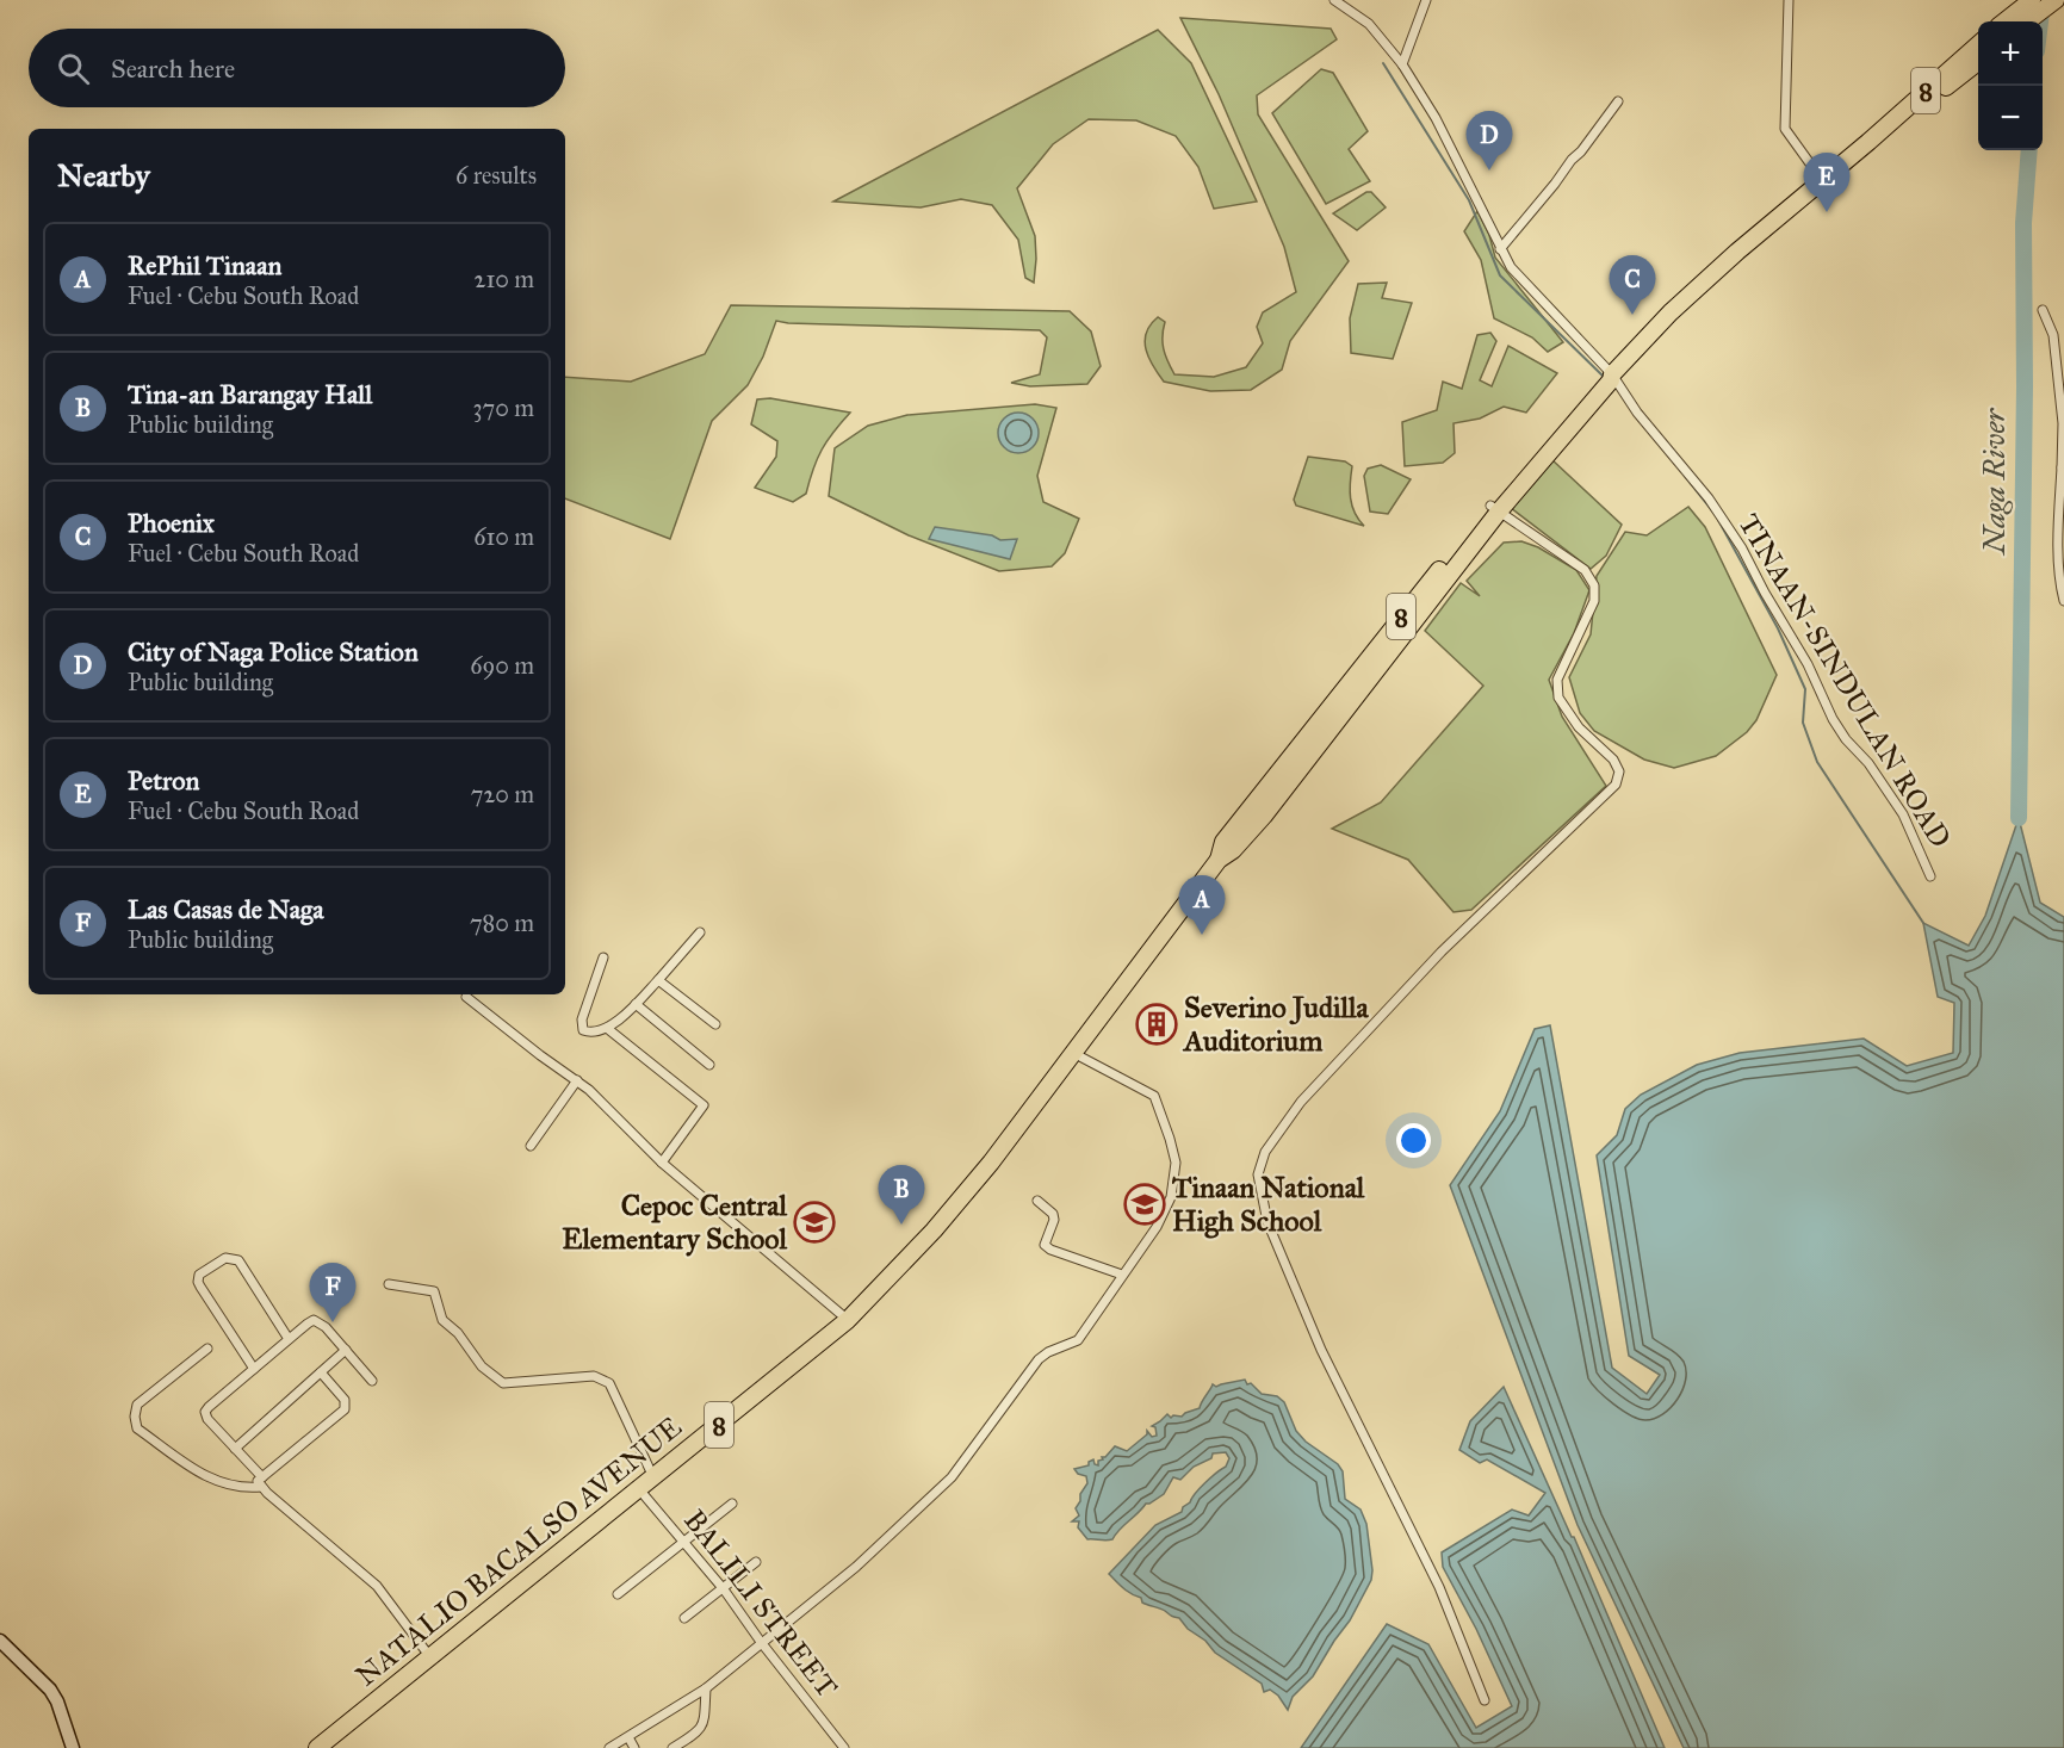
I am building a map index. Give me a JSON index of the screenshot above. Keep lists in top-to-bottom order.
{
  "streets": {
    "highway": ["8", "NATALIO BACALSO AVENUE"],
    "street": ["TINAAN-SINDULAN ROAD", "BALILI STREET"]
  },
  "crossings": [
    ["8", "TINAAN-SINDULAN ROAD"],
    ["8", "NATALIO BACALSO AVENUE"],
    ["NATALIO BACALSO AVENUE", "BALILI STREET"]
  ],
  "water": ["Naga River"],
  "places": {
    "building": ["Severino Judilla Auditorium"],
    "school or university": ["Tinaan National High School", "Cepoc Central Elementary School"]
  },
  "page": {
    "map_buttons": ["+", "−"],
    "search": "Search here",
    "pins": [
      "D",
      "E",
      "C",
      "A",
      "B",
      "F"
    ],
    "heading": ["Nearby", "6 results"],
    "list": [
      {
        "mark": "A",
        "name": "RePhil Tinaan",
        "note": "Fuel · Cebu South Road",
        "value": "210 m"
      },
      {
        "mark": "B",
        "name": "Tina-an Barangay Hall",
        "note": "Public building",
        "value": "370 m"
      },
      {
        "mark": "C",
        "name": "Phoenix",
        "note": "Fuel · Cebu South Road",
        "value": "610 m"
      },
      {
        "mark": "D",
        "name": "City of Naga Police Station",
        "note": "Public building",
        "value": "690 m"
      },
      {
        "mark": "E",
        "name": "Petron",
        "note": "Fuel · Cebu South Road",
        "value": "720 m"
      },
      {
        "mark": "F",
        "name": "Las Casas de Naga",
        "note": "Public building",
        "value": "780 m"
      }
    ]
  }
}
